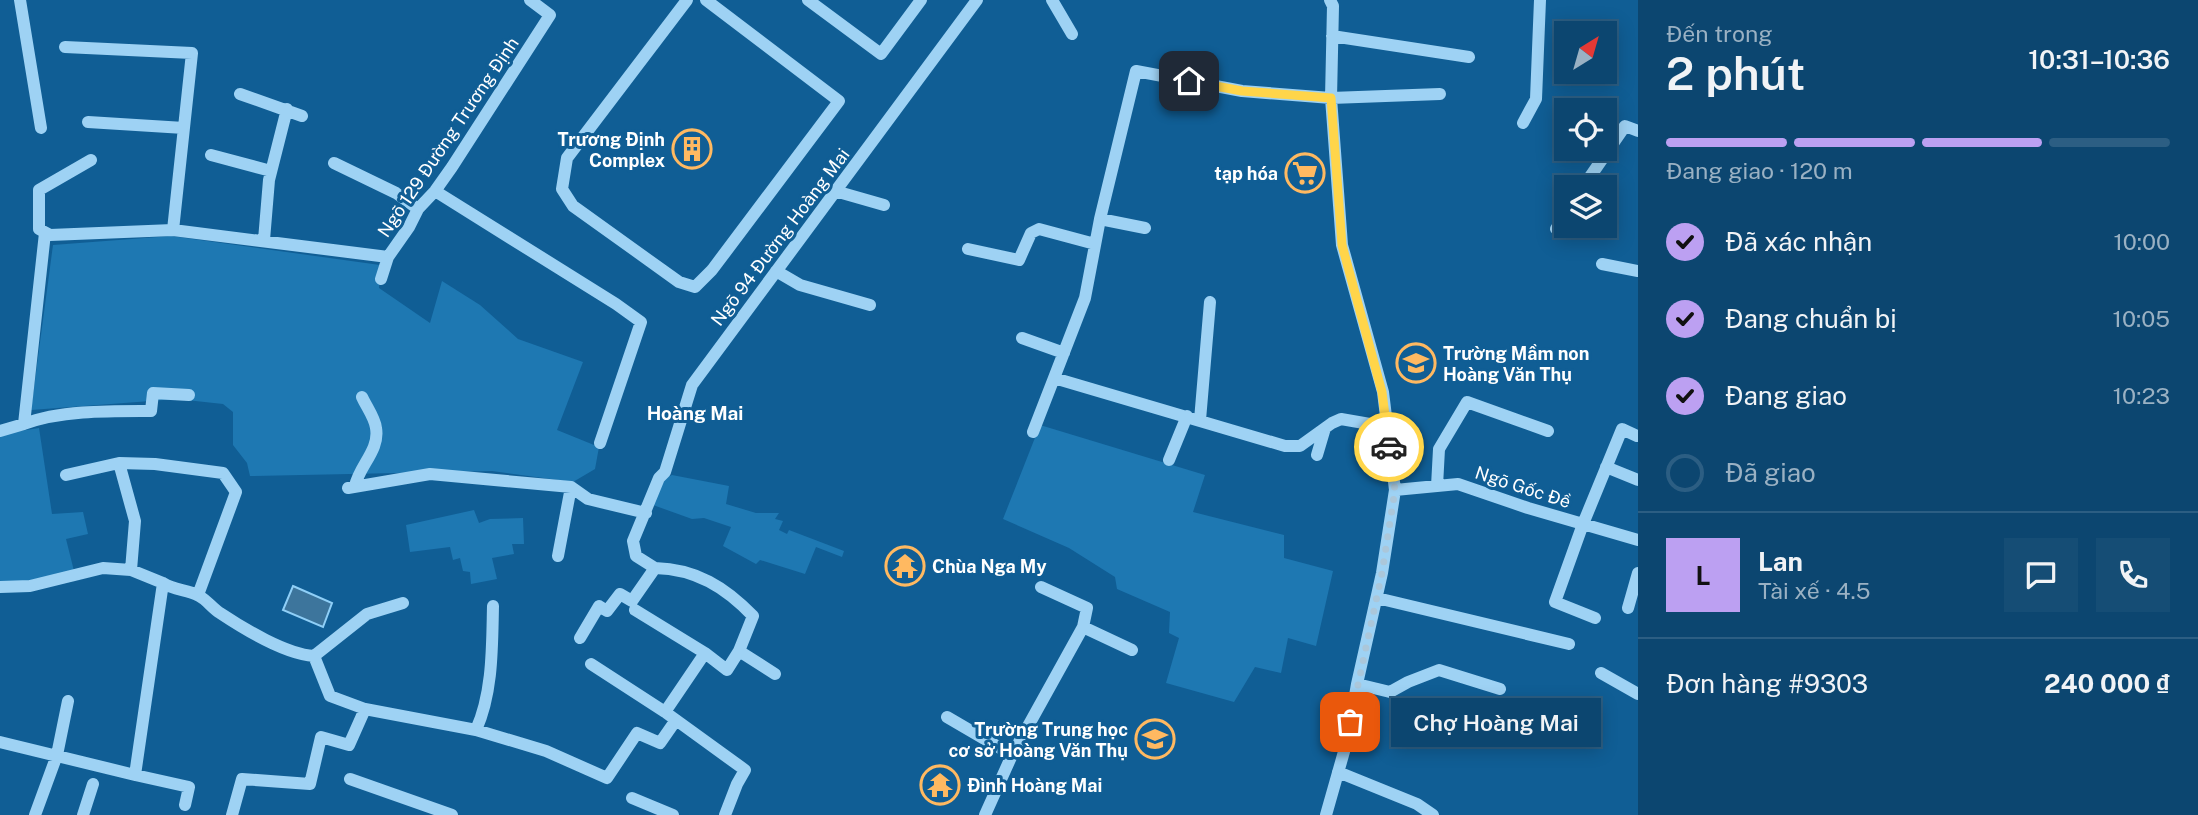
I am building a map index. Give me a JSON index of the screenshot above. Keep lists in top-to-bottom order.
{
  "streets": {
    "street": ["Ngõ 129 Đường Trương Định", "Ngõ 94 Đường Hoàng Mai", "Ngõ Gốc Đề"]
  },
  "districts": ["Hoàng Mai"],
  "places": {
    "building": ["Trương Định Complex"],
    "supermarket": ["tạp hóa"],
    "school or university": ["Trường Mầm non Hoàng Văn Thụ", "Trường Trung học cơ sở Hoàng Văn Thụ"],
    "temple": ["Chùa Nga My", "Đình Hoàng Mai"],
    "other": ["Chợ Hoàng Mai"]
  },
  "north": "top right",
  "page": {
    "heading": ["2 phút", "Đến trong", "10:31–10:36"],
    "panel": [
      "Lan",
      "Tài xế · 4.5",
      "Đơn hàng #9303",
      "240 000 ₫"
    ],
    "bar": "Đang giao · 120 m",
    "list": [
      ["Đã xác nhận", "10:00"],
      ["Đang chuẩn bị", "10:05"],
      ["Đang giao", "10:23"],
      "Đã giao"
    ],
    "round": "L",
    "bubble": "Chợ Hoàng Mai"
  }
}
